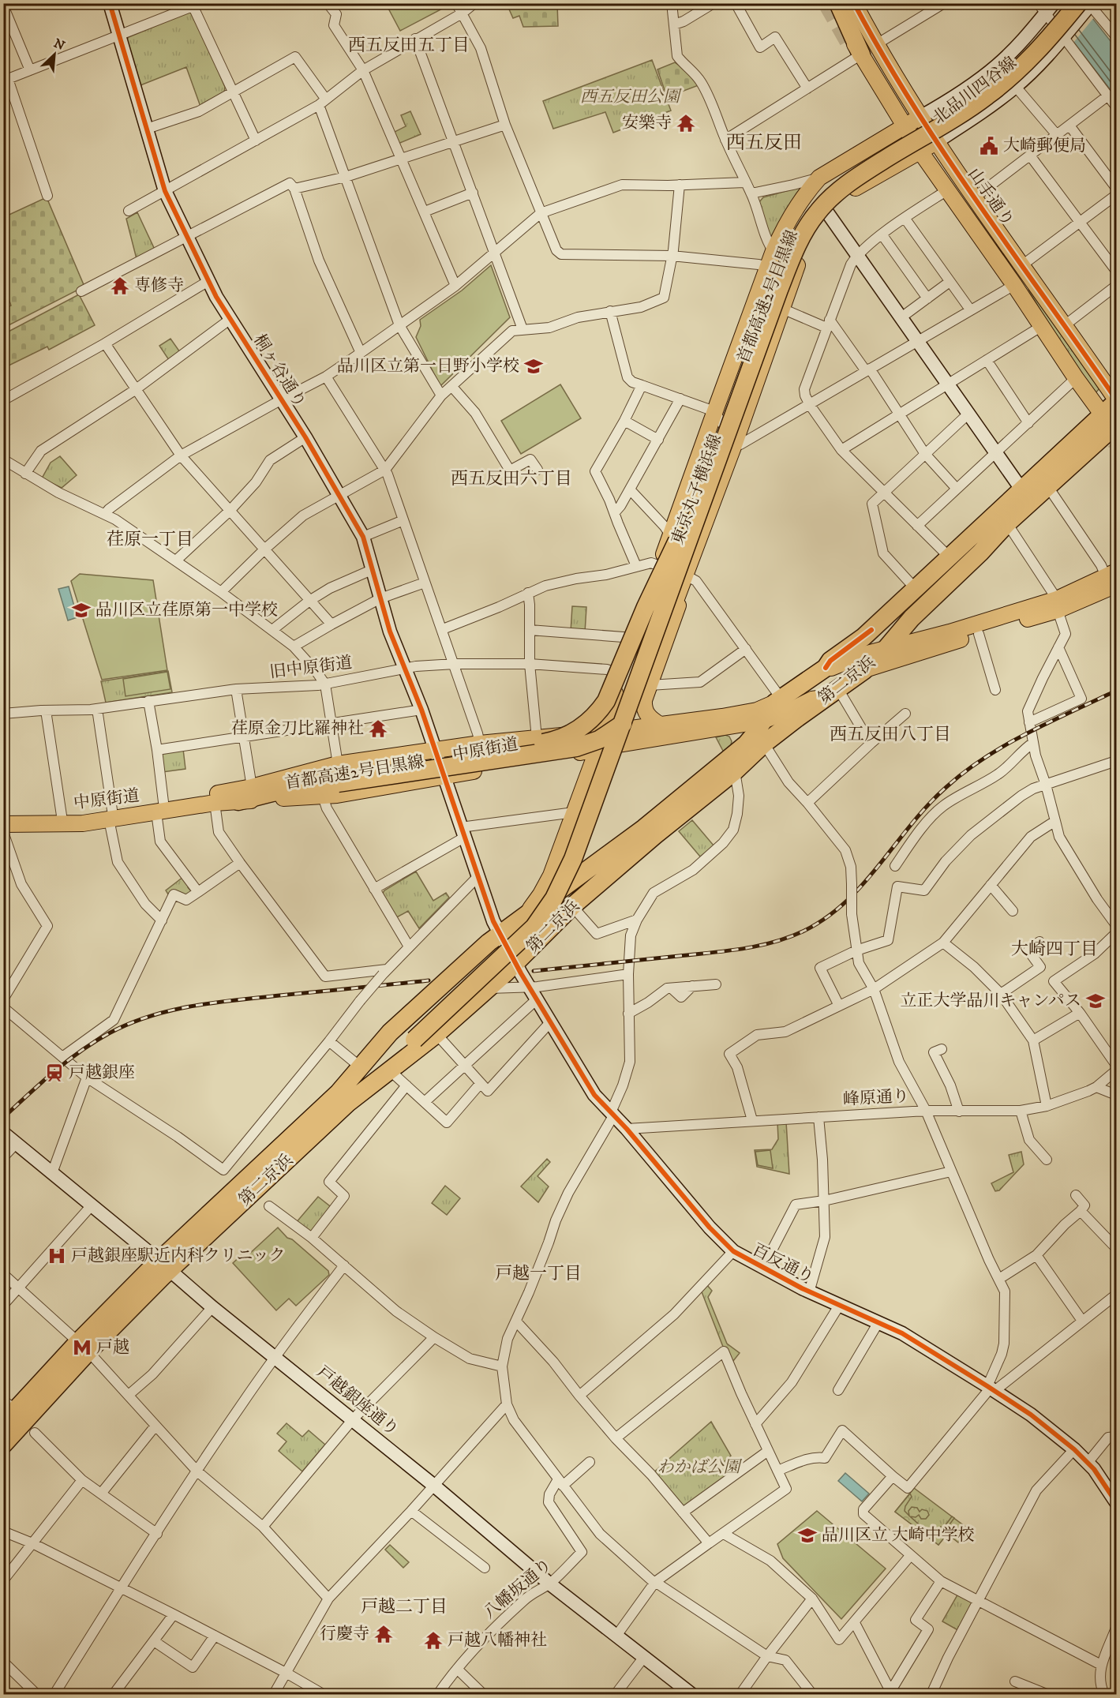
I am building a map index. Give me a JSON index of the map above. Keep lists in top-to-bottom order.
{
  "streets": {
    "highway": ["首都高速2号目黒線", "第二京浜"],
    "main road": ["山手通り", "東京丸子横浜線", "中原街道"],
    "street": [
      "北品川四谷線",
      "桐ヶ谷通り",
      "旧中原街道",
      "峰原通り",
      "百反通り",
      "戸越銀座通り",
      "八幡坂通り"
    ]
  },
  "crossings": [
    ["北品川四谷線", "山手通り"],
    ["北品川四谷線", "首都高速2号目黒線"],
    ["北品川四谷線", "東京丸子横浜線"],
    ["山手通り", "東京丸子横浜線"],
    ["山手通り", "第二京浜"],
    ["首都高速2号目黒線", "東京丸子横浜線"],
    ["首都高速2号目黒線", "第二京浜"],
    ["首都高速2号目黒線", "中原街道"],
    ["桐ヶ谷通り", "旧中原街道"],
    ["桐ヶ谷通り", "中原街道"],
    ["桐ヶ谷通り", "百反通り"],
    ["東京丸子横浜線", "旧中原街道"],
    ["東京丸子横浜線", "第二京浜"],
    ["東京丸子横浜線", "中原街道"],
    ["第二京浜", "中原街道"],
    ["第二京浜", "百反通り"],
    ["第二京浜", "戸越銀座通り"],
    ["峰原通り", "百反通り"],
    ["戸越銀座通り", "八幡坂通り"]
  ],
  "districts": [
    "西五反田五丁目",
    "西五反田",
    "西五反田六丁目",
    "荏原一丁目",
    "西五反田八丁目",
    "大崎四丁目",
    "戸越一丁目",
    "戸越二丁目"
  ],
  "parks": ["西五反田公園", "わかば公園"],
  "places": {
    "temple": [
      "安樂寺",
      "専修寺",
      "荏原金刀比羅神社",
      "行慶寺",
      "戸越八幡神社"
    ],
    "public building": ["大崎郵便局"],
    "school or university": [
      "品川区立第一日野小学校",
      "品川区立荏原第一中学校",
      "立正大学品川キャンパス",
      "品川区立 大崎中学校"
    ],
    "station": ["戸越銀座"],
    "hospital": ["戸越銀座駅近内科クリニック"],
    "metro station": ["戸越"]
  },
  "north": "top right"
}
